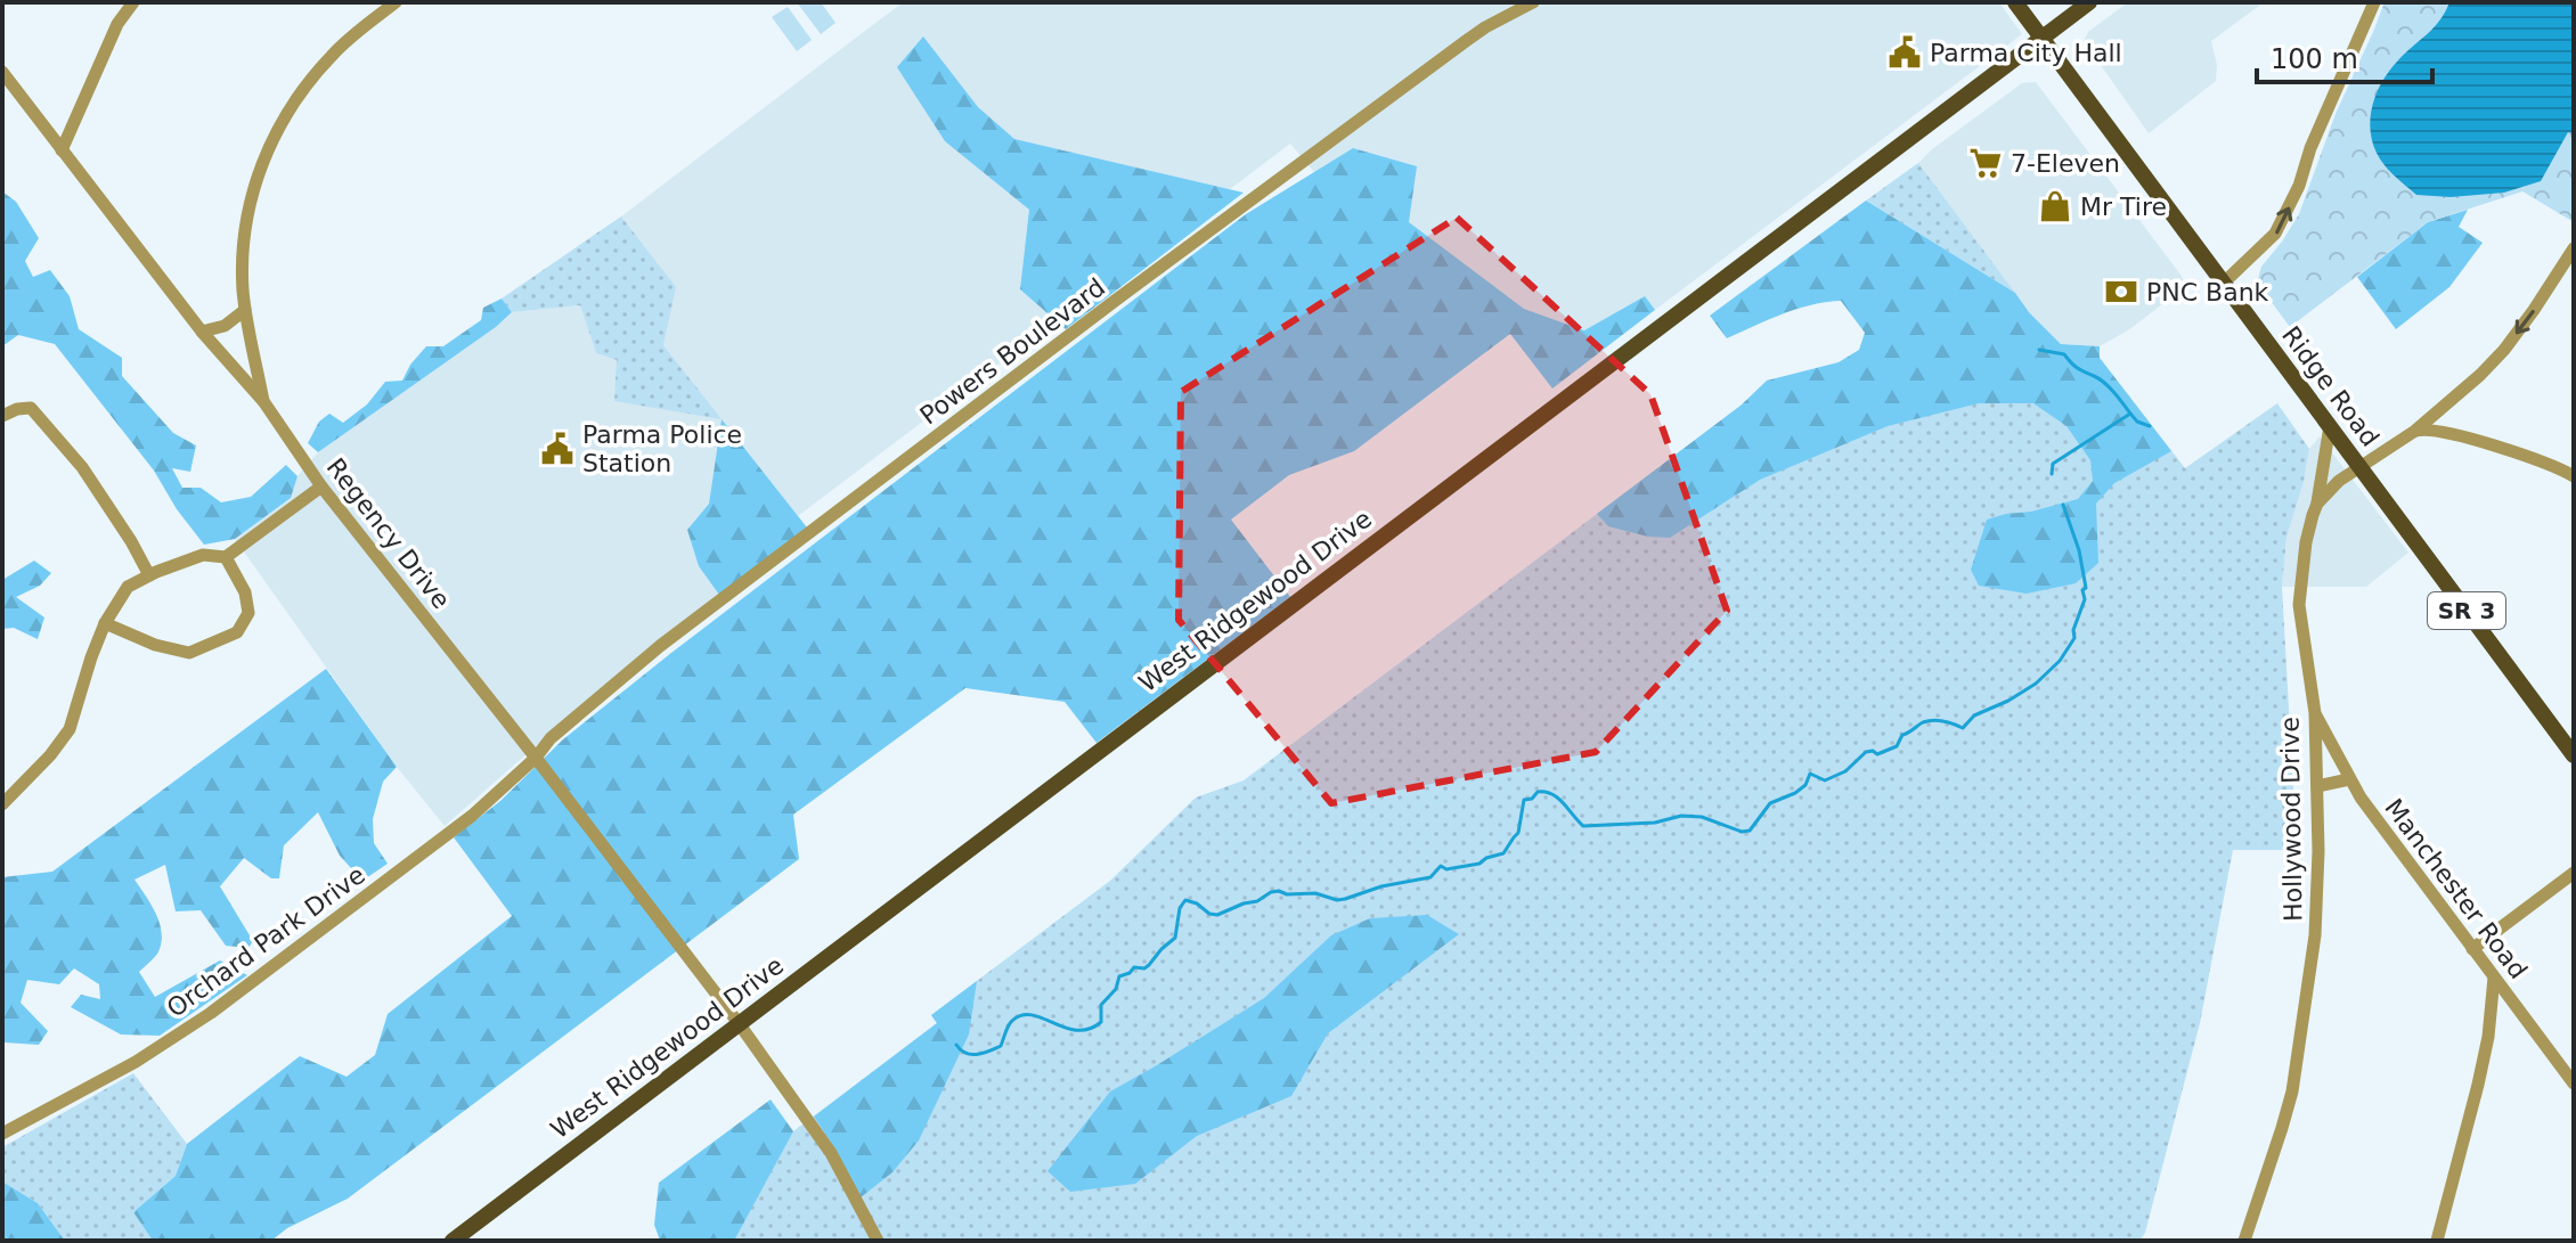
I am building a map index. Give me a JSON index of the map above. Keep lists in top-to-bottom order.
{
  "streets": {
    "main road": ["Ridge Road", "West Ridgewood Drive", "SR 3"],
    "street": [
      "Powers Boulevard",
      "Regency Drive",
      "Hollywood Drive",
      "Manchester Road",
      "Orchard Park Drive"
    ]
  },
  "crossings": [
    ["Powers Boulevard", "Regency Drive"],
    ["Powers Boulevard", "Orchard Park Drive"],
    ["Ridge Road", "West Ridgewood Drive"],
    ["Ridge Road", "Hollywood Drive"],
    ["Regency Drive", "West Ridgewood Drive"],
    ["Regency Drive", "Orchard Park Drive"],
    ["Hollywood Drive", "Manchester Road"]
  ],
  "places": {
    "public building": ["Parma City Hall", "Parma Police Station"],
    "supermarket": ["7-Eleven"],
    "shop": ["Mr Tire"],
    "bank": ["PNC Bank"]
  },
  "scale_bar": "100 m"
}
